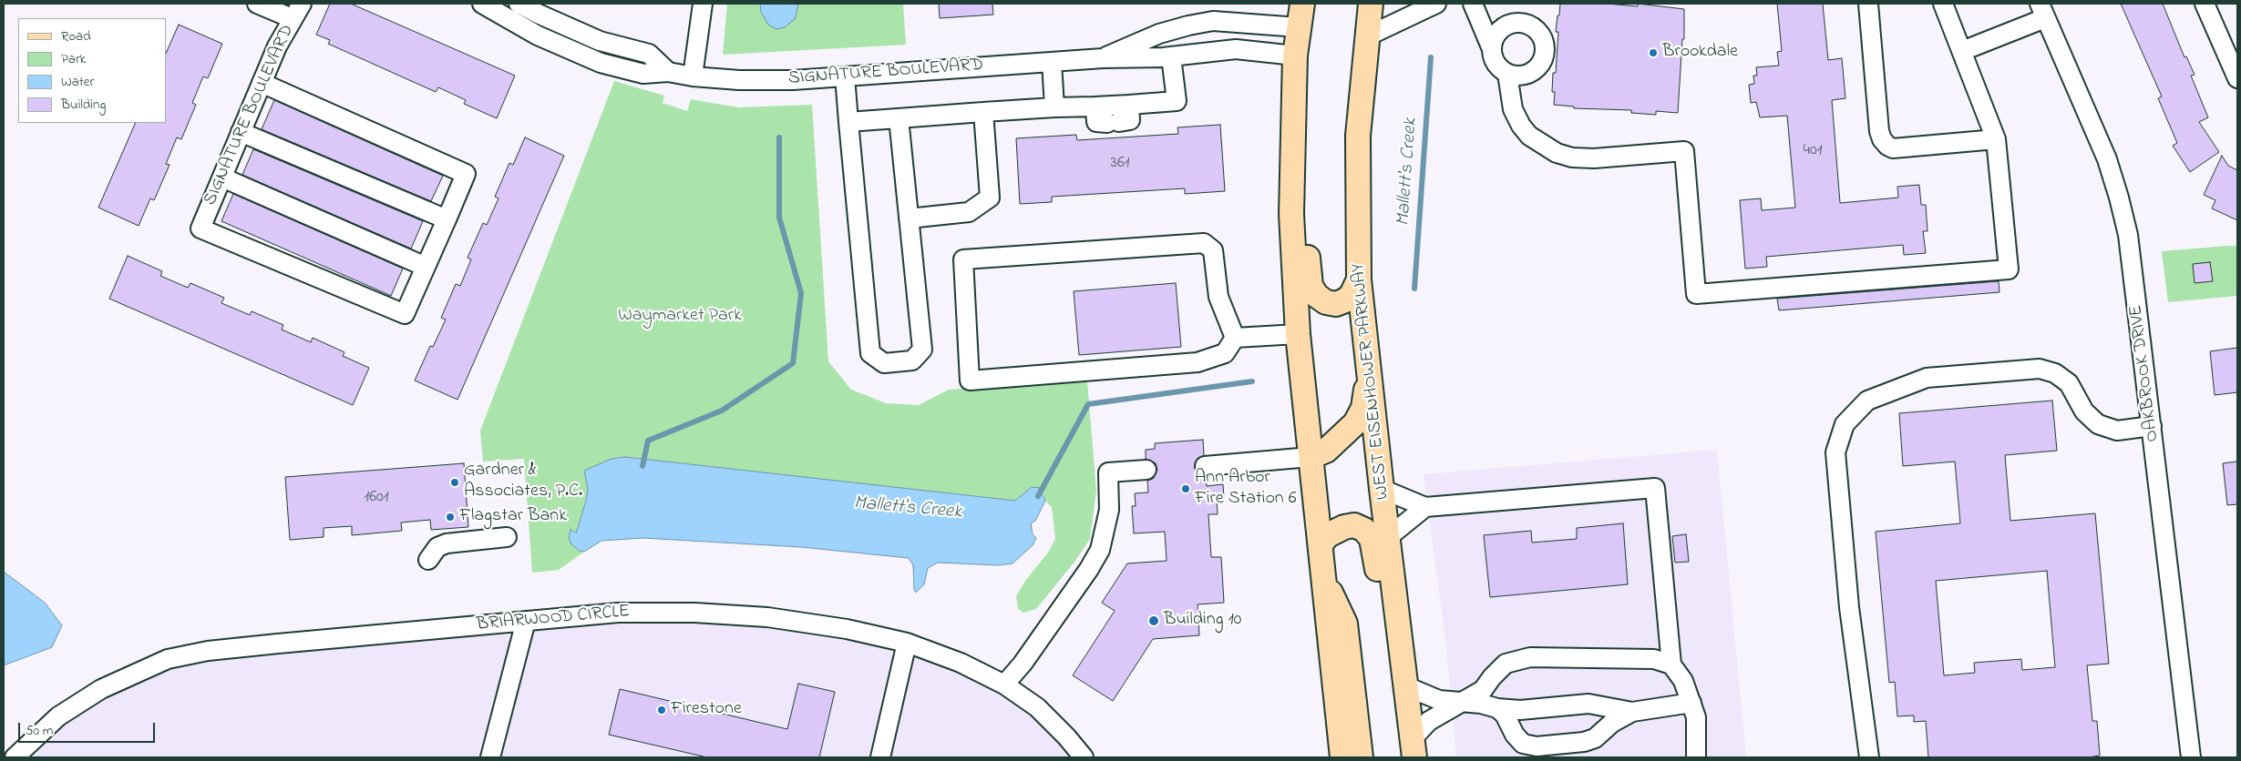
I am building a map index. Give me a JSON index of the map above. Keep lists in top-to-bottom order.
{
  "streets": {
    "main road": ["WEST EISENHOWER PARKWAY"],
    "street": ["SIGNATURE BOULEVARD", "OAKBROOK DRIVE", "BRIARWOOD CIRCLE"]
  },
  "water": ["Mallett's Creek"],
  "parks": ["Waymarket Park"],
  "places": [
    "Brookdale",
    "Gardner & Associates, P.C.",
    "Ann Arbor Fire Station 6",
    "Flagstar Bank",
    "Building 10",
    "Firestone"
  ],
  "house_numbers": ["401", "361", "1601"],
  "legend": [
    "Road",
    "Park",
    "Water",
    "Building"
  ],
  "scale_bar": "50 m"
}
